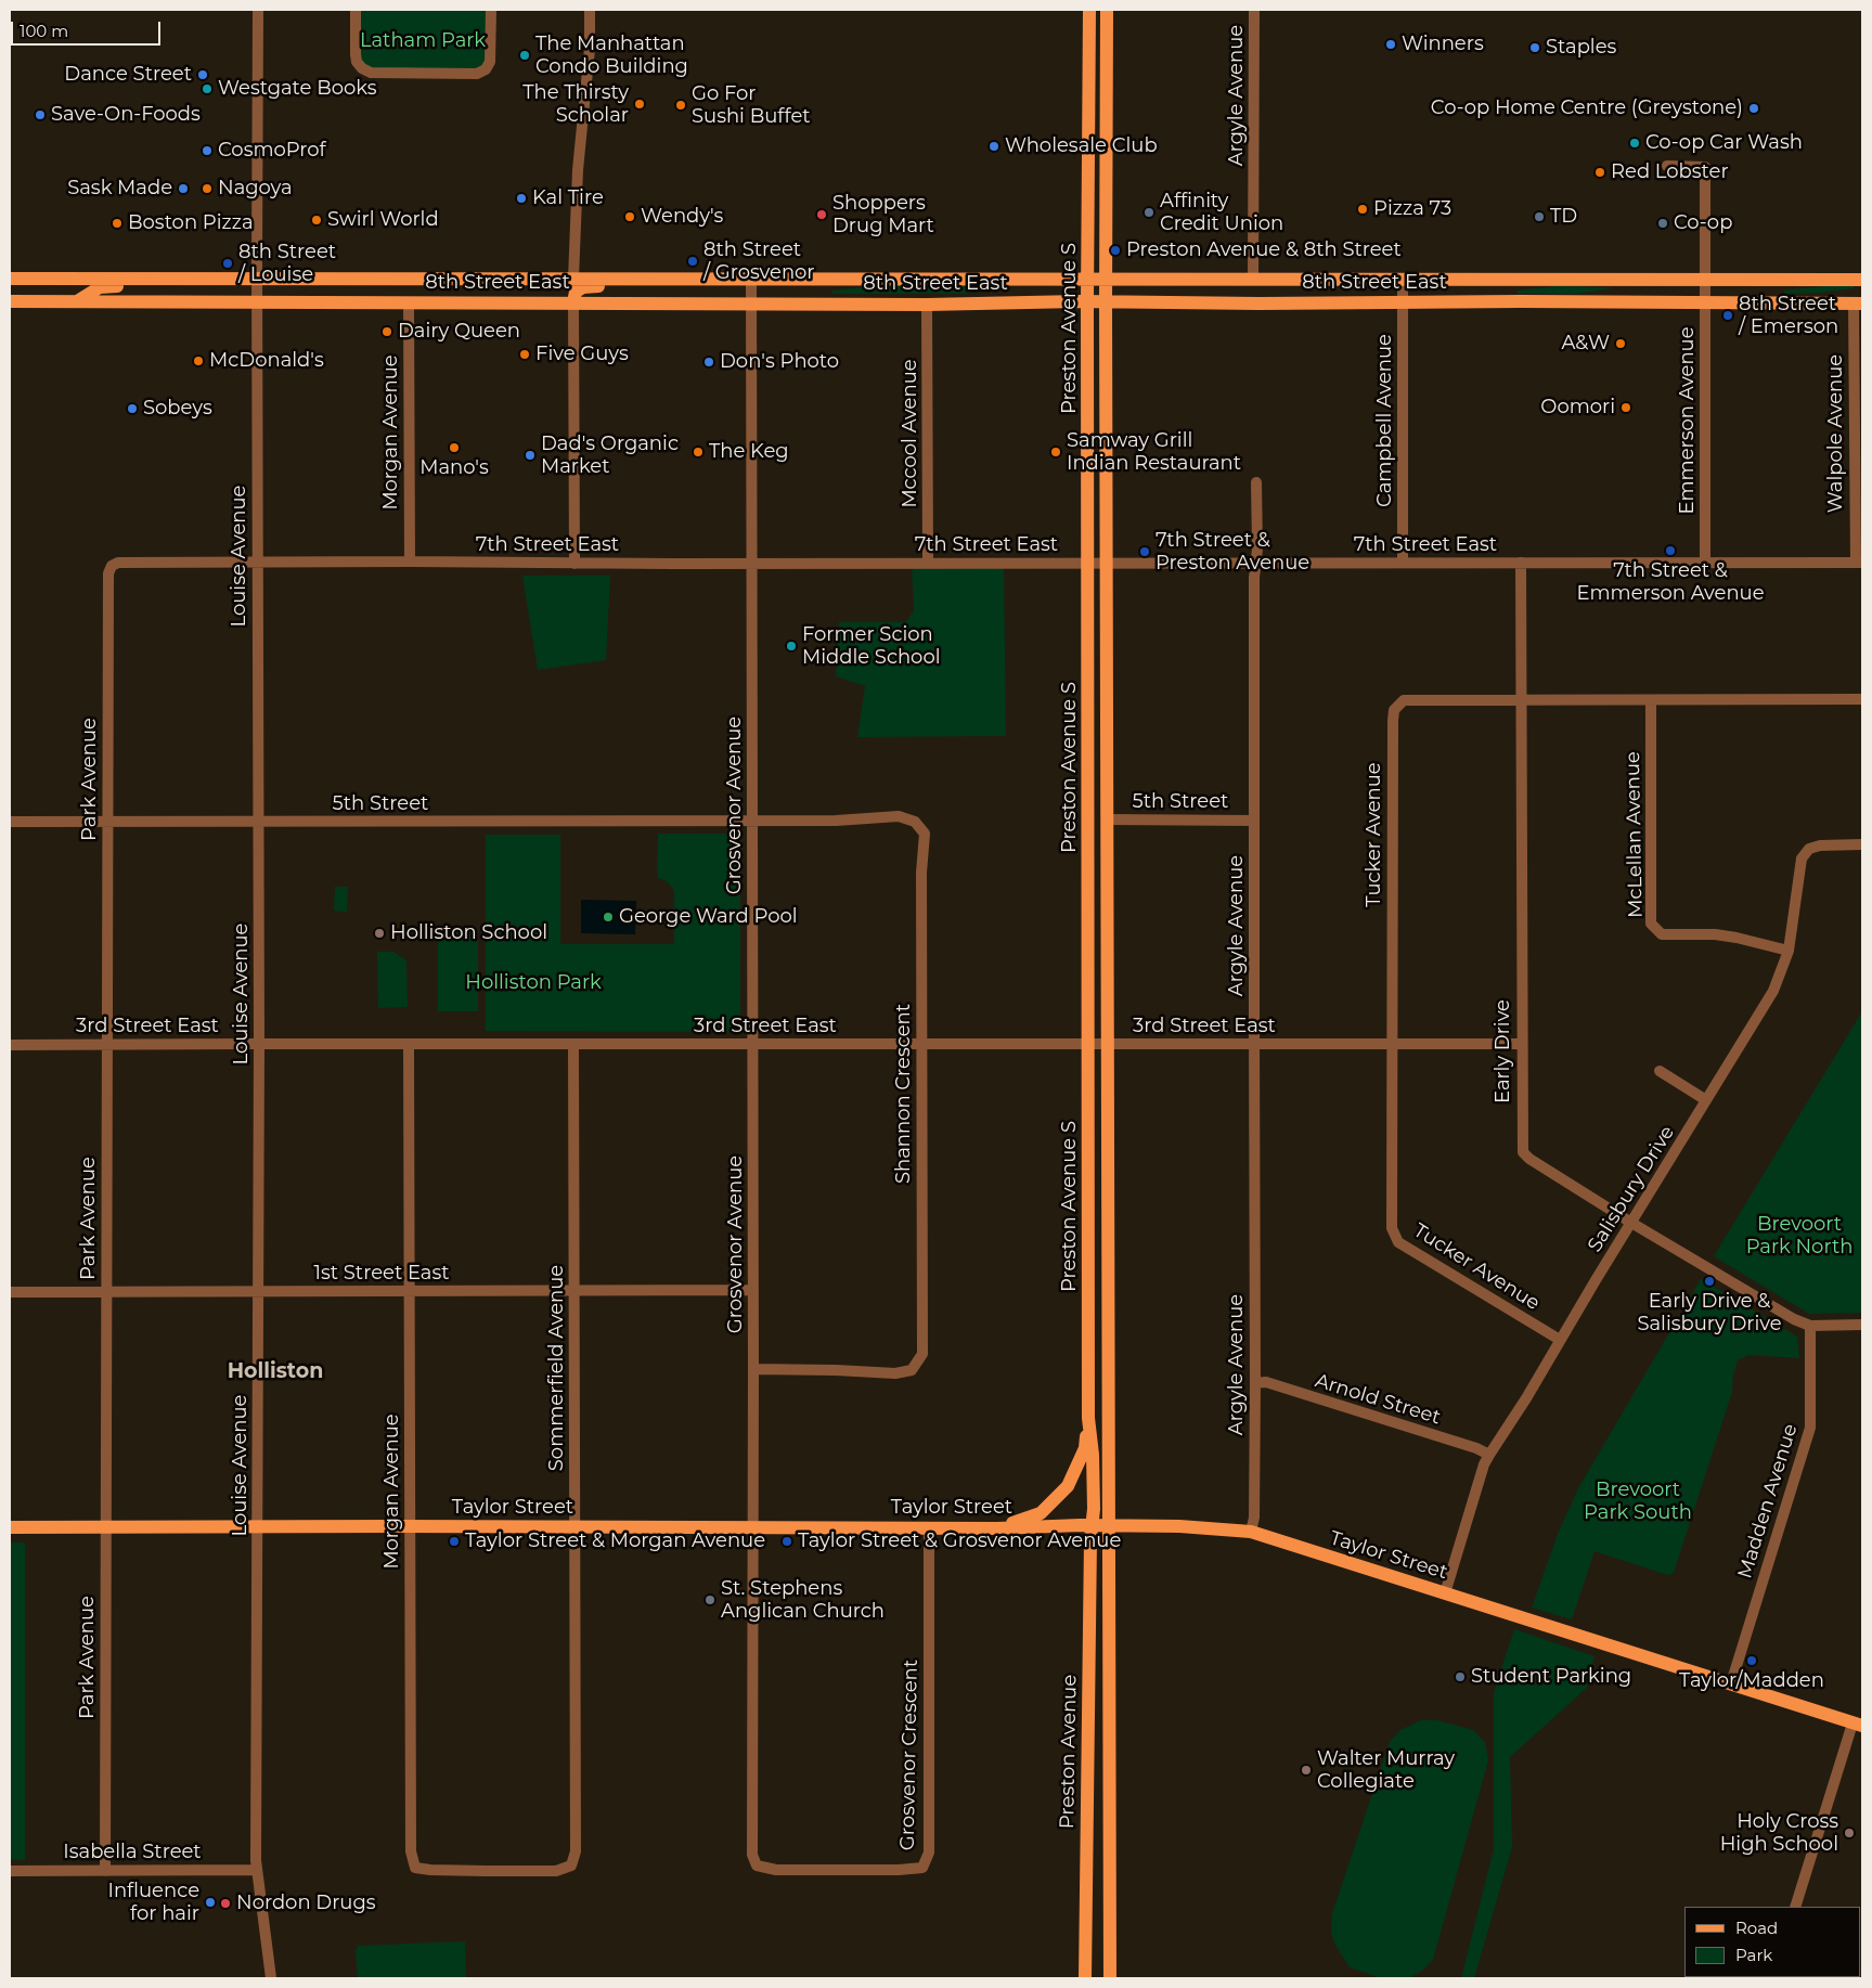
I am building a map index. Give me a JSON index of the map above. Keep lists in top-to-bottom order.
{
  "streets": {
    "main road": [
      "8th Street East",
      "Preston Avenue S",
      "Taylor Street",
      "Preston Avenue"
    ],
    "street": [
      "Argyle Avenue",
      "Campbell Avenue",
      "Emmerson Avenue",
      "Morgan Avenue",
      "Mccool Avenue",
      "Walpole Avenue",
      "7th Street East",
      "Louise Avenue",
      "Park Avenue",
      "5th Street",
      "Grosvenor Avenue",
      "Tucker Avenue",
      "McLellan Avenue",
      "3rd Street East",
      "Early Drive",
      "Shannon Crescent",
      "Salisbury Drive",
      "1st Street East",
      "Sommerfield Avenue",
      "Arnold Street",
      "Madden Avenue",
      "Grosvenor Crescent",
      "Isabella Street"
    ]
  },
  "crossings": [
    ["Argyle Avenue", "8th Street East"],
    ["Argyle Avenue", "7th Street East"],
    ["Argyle Avenue", "5th Street"],
    ["Argyle Avenue", "3rd Street East"],
    ["Argyle Avenue", "Arnold Street"],
    ["Argyle Avenue", "Taylor Street"],
    ["8th Street East", "Preston Avenue S"],
    ["8th Street East", "Campbell Avenue"],
    ["8th Street East", "Emmerson Avenue"],
    ["8th Street East", "Morgan Avenue"],
    ["8th Street East", "Mccool Avenue"],
    ["8th Street East", "Walpole Avenue"],
    ["8th Street East", "Louise Avenue"],
    ["8th Street East", "Grosvenor Avenue"],
    ["Preston Avenue S", "7th Street East"],
    ["Preston Avenue S", "5th Street"],
    ["Preston Avenue S", "3rd Street East"],
    ["Preston Avenue S", "Taylor Street"],
    ["Preston Avenue S", "Preston Avenue"],
    ["Campbell Avenue", "7th Street East"],
    ["Emmerson Avenue", "7th Street East"],
    ["Morgan Avenue", "7th Street East"],
    ["Morgan Avenue", "3rd Street East"],
    ["Morgan Avenue", "1st Street East"],
    ["Morgan Avenue", "Sommerfield Avenue"],
    ["Morgan Avenue", "Taylor Street"],
    ["Mccool Avenue", "7th Street East"],
    ["Walpole Avenue", "7th Street East"],
    ["7th Street East", "Louise Avenue"],
    ["7th Street East", "Park Avenue"],
    ["7th Street East", "Grosvenor Avenue"],
    ["7th Street East", "Early Drive"],
    ["Louise Avenue", "5th Street"],
    ["Louise Avenue", "3rd Street East"],
    ["Louise Avenue", "1st Street East"],
    ["Louise Avenue", "Taylor Street"],
    ["Louise Avenue", "Isabella Street"],
    ["Park Avenue", "5th Street"],
    ["Park Avenue", "3rd Street East"],
    ["Park Avenue", "1st Street East"],
    ["Park Avenue", "Taylor Street"],
    ["Park Avenue", "Isabella Street"],
    ["5th Street", "Grosvenor Avenue"],
    ["5th Street", "Shannon Crescent"],
    ["Grosvenor Avenue", "3rd Street East"],
    ["Grosvenor Avenue", "Shannon Crescent"],
    ["Grosvenor Avenue", "1st Street East"],
    ["Grosvenor Avenue", "Taylor Street"],
    ["Grosvenor Avenue", "Grosvenor Crescent"],
    ["Tucker Avenue", "McLellan Avenue"],
    ["Tucker Avenue", "3rd Street East"],
    ["Tucker Avenue", "Early Drive"],
    ["Tucker Avenue", "Salisbury Drive"],
    ["McLellan Avenue", "Salisbury Drive"],
    ["3rd Street East", "Early Drive"],
    ["3rd Street East", "Shannon Crescent"],
    ["3rd Street East", "Sommerfield Avenue"],
    ["Early Drive", "Salisbury Drive"],
    ["Early Drive", "Madden Avenue"],
    ["Salisbury Drive", "Arnold Street"],
    ["Salisbury Drive", "Taylor Street"],
    ["1st Street East", "Sommerfield Avenue"],
    ["Sommerfield Avenue", "Taylor Street"],
    ["Madden Avenue", "Taylor Street"],
    ["Taylor Street", "Preston Avenue"],
    ["Taylor Street", "Grosvenor Crescent"]
  ],
  "districts": ["Holliston"],
  "parks": [
    "Latham Park",
    "Holliston Park",
    "Brevoort Park North",
    "Brevoort Park South"
  ],
  "places": [
    "Winners",
    "Staples",
    "The Manhattan Condo Building",
    "Dance Street",
    "Westgate Books",
    "The Thirsty Scholar",
    "Go For Sushi Buffet",
    "Co-op Home Centre (Greystone)",
    "Save-On-Foods",
    "Co-op Car Wash",
    "Wholesale Club",
    "CosmoProf",
    "Red Lobster",
    "Sask Made",
    "Nagoya",
    "Kal Tire",
    "Pizza 73",
    "Affinity Credit Union",
    "Shoppers Drug Mart",
    "Wendy's",
    "TD",
    "Swirl World",
    "Boston Pizza",
    "Co-op",
    "Preston Avenue & 8th Street",
    "8th Street / Grosvenor",
    "8th Street / Louise",
    "8th Street / Emerson",
    "Dairy Queen",
    "A&W",
    "Five Guys",
    "McDonald's",
    "Don's Photo",
    "Oomori",
    "Sobeys",
    "Mano's",
    "The Keg",
    "Samway Grill Indian Restaurant",
    "Dad's Organic Market",
    "7th Street & Emmerson Avenue",
    "7th Street & Preston Avenue",
    "Former Scion Middle School",
    "George Ward Pool",
    "Holliston School",
    "Early Drive & Salisbury Drive",
    "Taylor Street & Morgan Avenue",
    "Taylor Street & Grosvenor Avenue",
    "St. Stephens Anglican Church",
    "Taylor/Madden",
    "Student Parking",
    "Walter Murray Collegiate",
    "Holy Cross High School",
    "Influence for hair",
    "Nordon Drugs"
  ],
  "legend": ["Road", "Park"],
  "scale_bar": "100 m"
}
